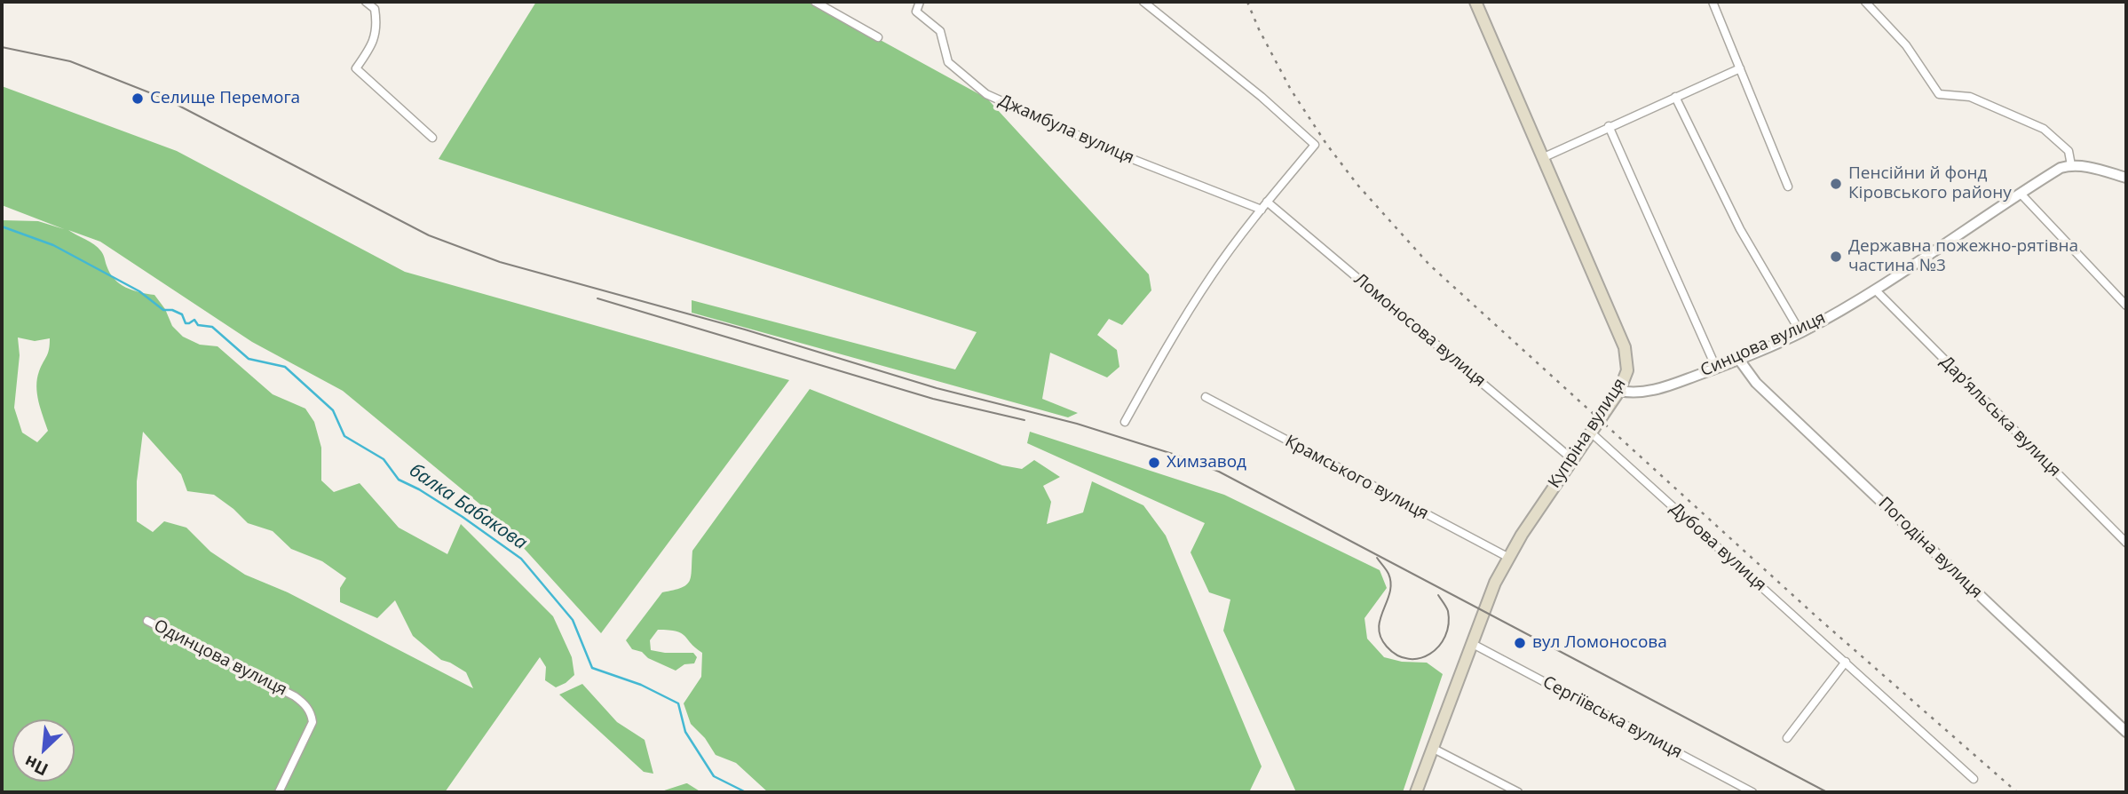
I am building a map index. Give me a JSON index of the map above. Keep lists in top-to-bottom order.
{
  "streets": {
    "main road": ["Купріна вулиця"],
    "street": [
      "Джамбула вулиця",
      "Ломоносова вулиця",
      "Синцова вулиця",
      "Дар’яльська вулиця",
      "Крамського вулиця",
      "Дубова вулиця",
      "Погодіна вулиця",
      "Одинцова вулиця",
      "Сергіївська вулиця"
    ]
  },
  "crossings": [
    ["Ломоносова вулиця", "Купріна вулиця"],
    ["Синцова вулиця", "Дар’яльська вулиця"],
    ["Синцова вулиця", "Купріна вулиця"],
    ["Синцова вулиця", "Погодіна вулиця"],
    ["Купріна вулиця", "Крамського вулиця"],
    ["Купріна вулиця", "Дубова вулиця"],
    ["Купріна вулиця", "Сергіївська вулиця"]
  ],
  "water": ["балка Бабакова"],
  "places": [
    "Селище Перемога",
    "Пенсійни й фонд Кіровського району",
    "Державна пожежно-рятівна частина №3",
    "Химзавод",
    "вул Ломоносова"
  ],
  "north": "bottom left"
}
